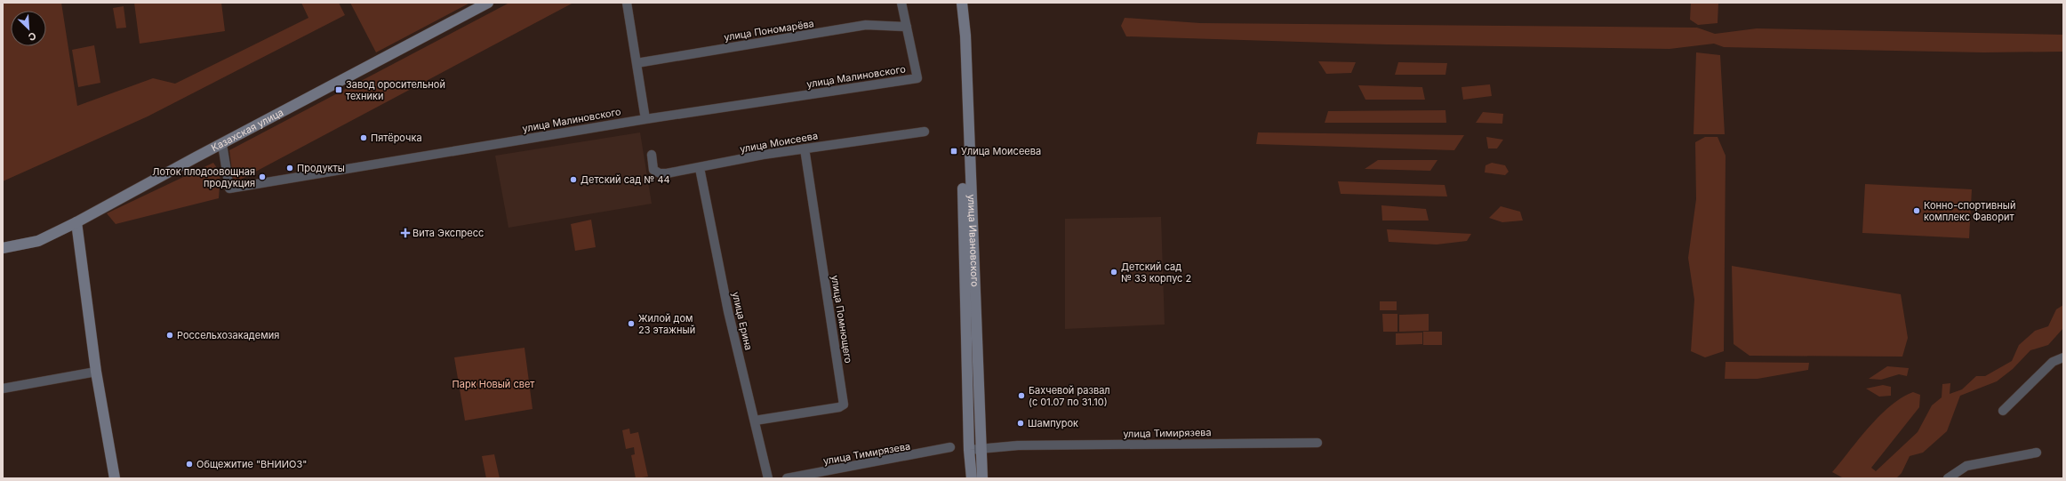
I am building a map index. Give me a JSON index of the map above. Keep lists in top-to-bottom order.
{
  "streets": {
    "street": [
      "улица Пономарёва",
      "улица Малиновского",
      "Казахская улица",
      "улица Моисеева",
      "улица Ивановского",
      "улица Помнющего",
      "улица Ерина",
      "улица Тимирязева"
    ]
  },
  "crossings": [
    ["улица Пономарёва", "улица Малиновского"],
    ["улица Малиновского", "Казахская улица"],
    ["улица Моисеева", "улица Помнющего"],
    ["улица Моисеева", "улица Ерина"],
    ["улица Ивановского", "улица Тимирязева"],
    ["улица Помнющего", "улица Ерина"]
  ],
  "parks": ["Парк Новый свет"],
  "places": {
    "transit": ["Завод оросительной техники", "Улица Моисеева"],
    "other": [
      "Пятёрочка",
      "Продукты",
      "Лоток плодоовощная продукция",
      "Детский сад № 44",
      "Конно-спортивный комплекс Фаворит",
      "Детский сад № 33 корпус 2",
      "Жилой дом 23 этажный",
      "Россельхозакадемия",
      "Бахчевой развал (с 01.07 по 31.10)",
      "Шампурок",
      "Общежитие \"ВНИИОЗ\""
    ],
    "health": ["Вита Экспресс"]
  },
  "north": "bottom right"
}
